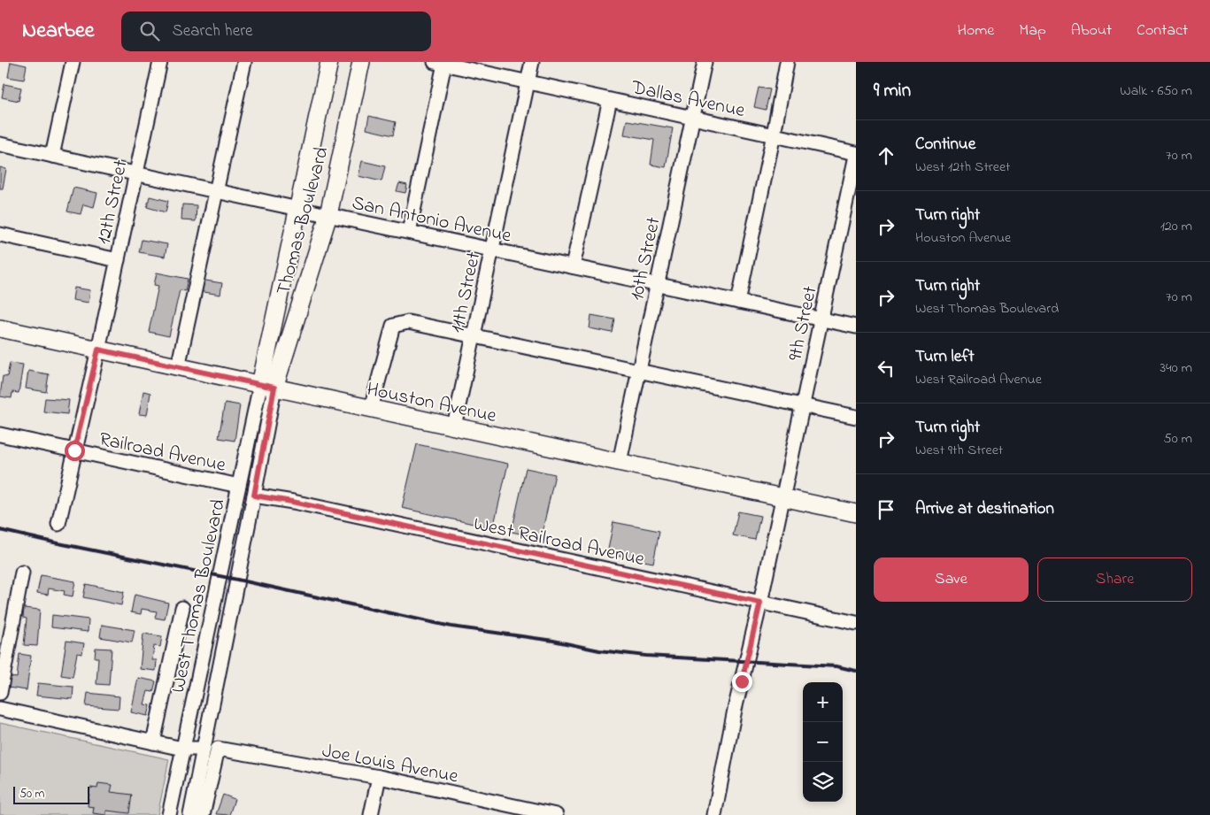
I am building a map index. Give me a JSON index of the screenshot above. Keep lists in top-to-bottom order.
{
  "streets": {
    "main road": ["Thomas Boulevard", "Houston Avenue"],
    "street": [
      "Dallas Avenue",
      "12th Street",
      "San Antonio Avenue",
      "10th Street",
      "11th Street",
      "9th Street",
      "Railroad Avenue",
      "West Railroad Avenue",
      "West Thomas Boulevard",
      "Joe Louis Avenue"
    ]
  },
  "crossings": [
    ["Dallas Avenue", "10th Street"],
    ["Dallas Avenue", "11th Street"],
    ["Dallas Avenue", "9th Street"],
    ["12th Street", "San Antonio Avenue"],
    ["12th Street", "Houston Avenue"],
    ["12th Street", "Railroad Avenue"],
    ["San Antonio Avenue", "Thomas Boulevard"],
    ["San Antonio Avenue", "10th Street"],
    ["San Antonio Avenue", "11th Street"],
    ["San Antonio Avenue", "9th Street"],
    ["Thomas Boulevard", "Houston Avenue"],
    ["Thomas Boulevard", "West Thomas Boulevard"],
    ["10th Street", "Houston Avenue"],
    ["11th Street", "Houston Avenue"],
    ["9th Street", "Houston Avenue"],
    ["9th Street", "West Railroad Avenue"],
    ["Houston Avenue", "West Thomas Boulevard"],
    ["Railroad Avenue", "West Thomas Boulevard"],
    ["West Railroad Avenue", "West Thomas Boulevard"]
  ],
  "scale_bar": "50 m",
  "page": {
    "header": "Nearbee",
    "search": "Search here",
    "nav": [
      "Home",
      "Map",
      "About",
      "Contact"
    ],
    "heading": ["9 min", "Walk · 650 m"],
    "list": [
      ["Continue", "West 12th Street", "70 m"],
      ["Turn right", "Houston Avenue", "120 m"],
      ["Turn right", "West Thomas Boulevard", "70 m"],
      ["Turn left", "West Railroad Avenue", "340 m"],
      ["Turn right", "West 9th Street", "50 m"],
      "Arrive at destination"
    ],
    "buttons": ["Save", "Share"],
    "map_buttons": ["+", "−"],
    "scale": "50 m"
  }
}
